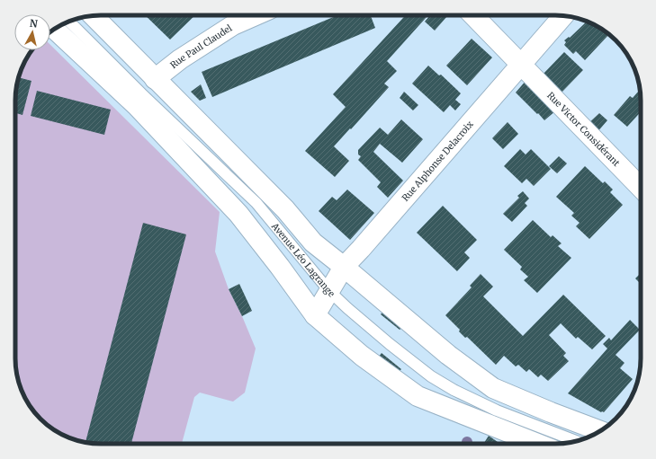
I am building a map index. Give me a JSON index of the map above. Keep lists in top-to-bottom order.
{
  "streets": {
    "main road": [
      "Rue Paul Claudel",
      "Rue Victor Considérant",
      "Rue Alphonse Delacroix",
      "Avenue Léo Lagrange"
    ]
  },
  "crossings": [
    ["Rue Paul Claudel", "Avenue Léo Lagrange"],
    ["Rue Victor Considérant", "Rue Alphonse Delacroix"],
    ["Rue Alphonse Delacroix", "Avenue Léo Lagrange"]
  ],
  "north": "top"
}
